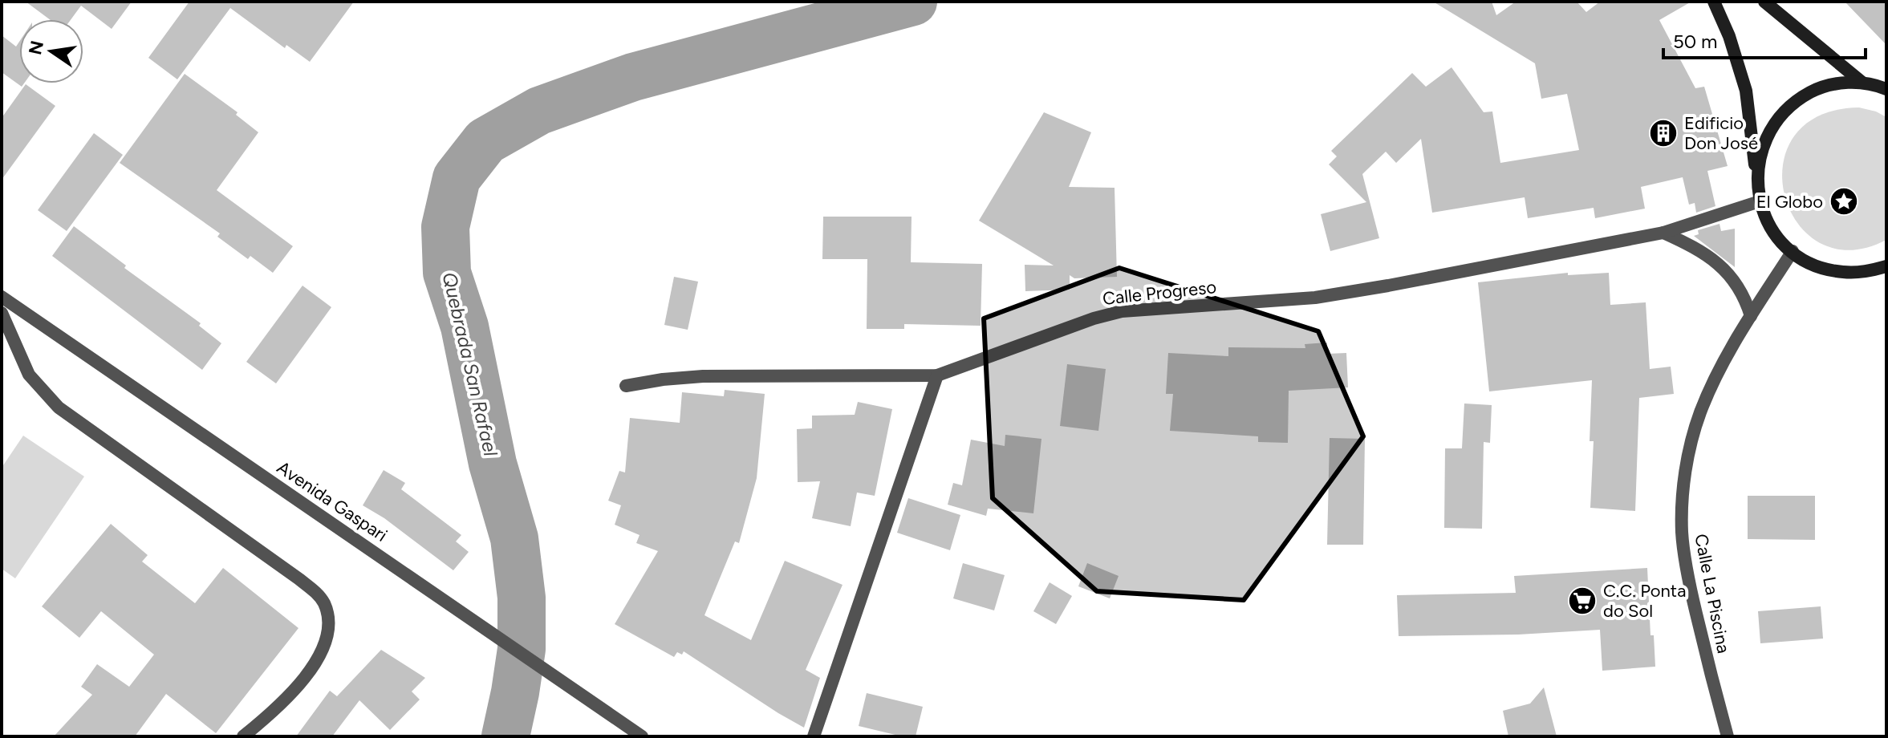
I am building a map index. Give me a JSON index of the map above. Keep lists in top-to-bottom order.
{
  "streets": {
    "street": ["Calle Progreso", "Avenida Gaspari", "Calle La Piscina"]
  },
  "water": ["Quebrada San Rafael"],
  "places": {
    "building": ["Edificio Don José"],
    "place": ["El Globo"],
    "supermarket": ["C.C. Ponta do Sol"]
  },
  "scale_bar": "50 m",
  "north": "left"
}
